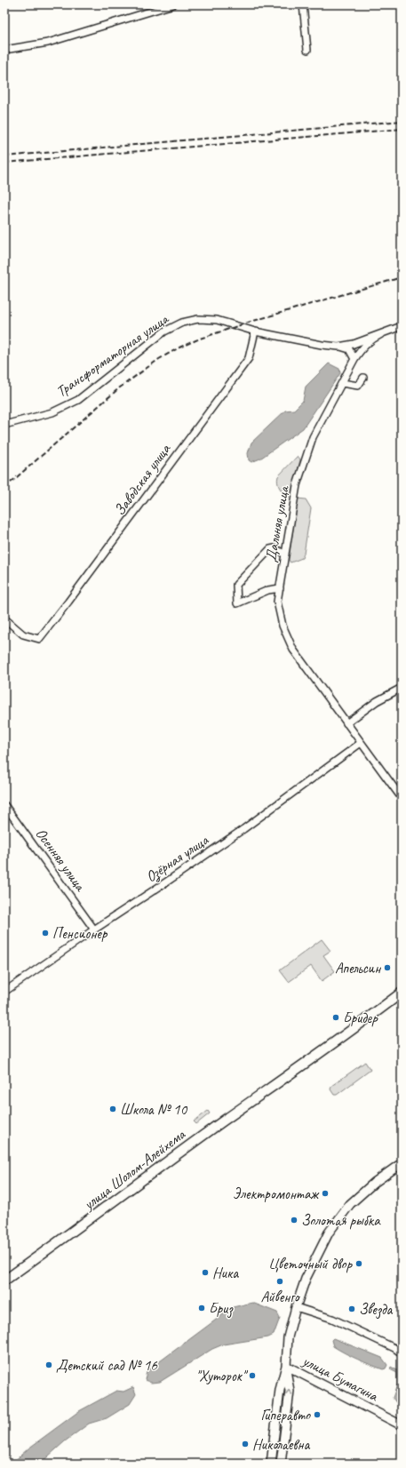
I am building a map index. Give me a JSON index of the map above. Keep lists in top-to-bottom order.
{
  "streets": {
    "main road": ["улица Шолом-Алейхема", "улица Бумагина"],
    "street": [
      "Трансформаторная улица",
      "Заводская улица",
      "Дальняя улица",
      "Озёрная улица",
      "Осенняя улица"
    ]
  },
  "crossings": [
    ["Трансформаторная улица", "Заводская улица"],
    ["Трансформаторная улица", "Дальняя улица"],
    ["Дальняя улица", "Озёрная улица"],
    ["Озёрная улица", "Осенняя улица"]
  ],
  "places": [
    "Пенсионер",
    "Апельсин",
    "Бридер",
    "Школа № 10",
    "Электромонтаж",
    "Золотая рыбка",
    "Цветочный двор",
    "Ника",
    "Айвенго",
    "Бриз",
    "Звезда",
    "Детский сад № 16",
    "\"Хуторок\"",
    "Гиперавто",
    "Николаевна"
  ]
}
